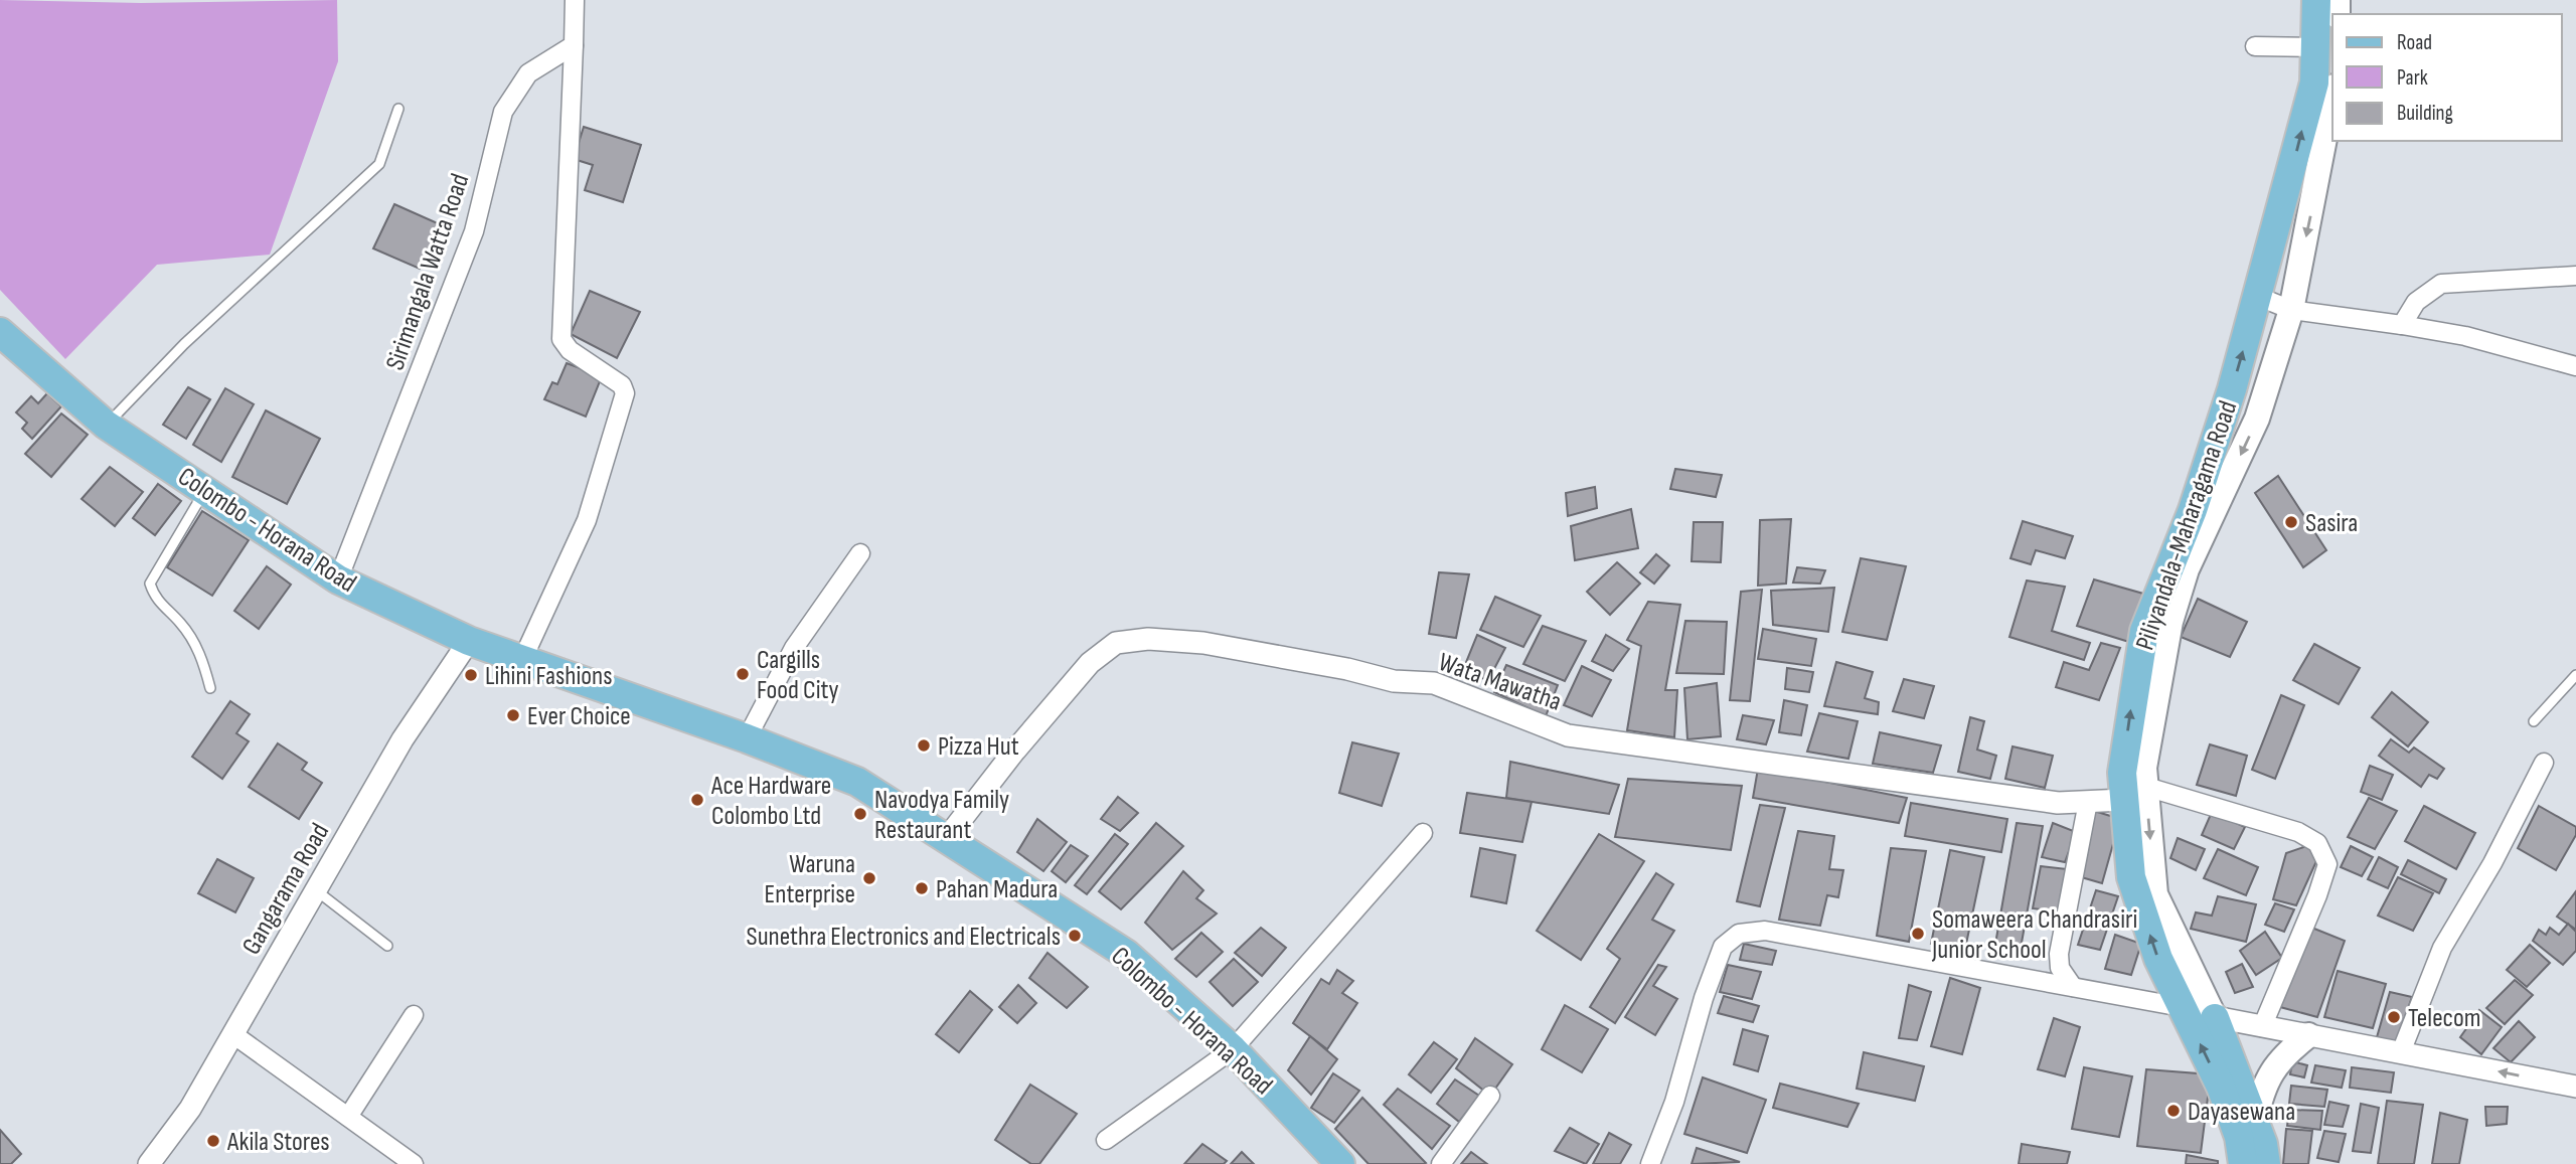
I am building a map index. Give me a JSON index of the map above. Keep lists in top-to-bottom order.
{
  "streets": {
    "main road": ["Piliyandala-Maharagama Road", "Colombo - Horana Road"],
    "street": ["Sirimangala Watta Road", "Wata Mawatha", "Gangarama Road"]
  },
  "crossings": [
    ["Sirimangala Watta Road", "Colombo - Horana Road"],
    ["Piliyandala-Maharagama Road", "Wata Mawatha"],
    ["Colombo - Horana Road", "Wata Mawatha"],
    ["Colombo - Horana Road", "Gangarama Road"]
  ],
  "places": [
    "Sasira",
    "Cargills Food City",
    "Lihini Fashions",
    "Ever Choice",
    "Pizza Hut",
    "Ace Hardware Colombo Ltd",
    "Navodya Family Restaurant",
    "Waruna Enterprise",
    "Pahan Madura",
    "Somaweera Chandrasiri Junior School",
    "Sunethra Electronics and Electricals",
    "Telecom",
    "Dayasewana",
    "Akila Stores"
  ],
  "legend": ["Road", "Park", "Building"]
}
